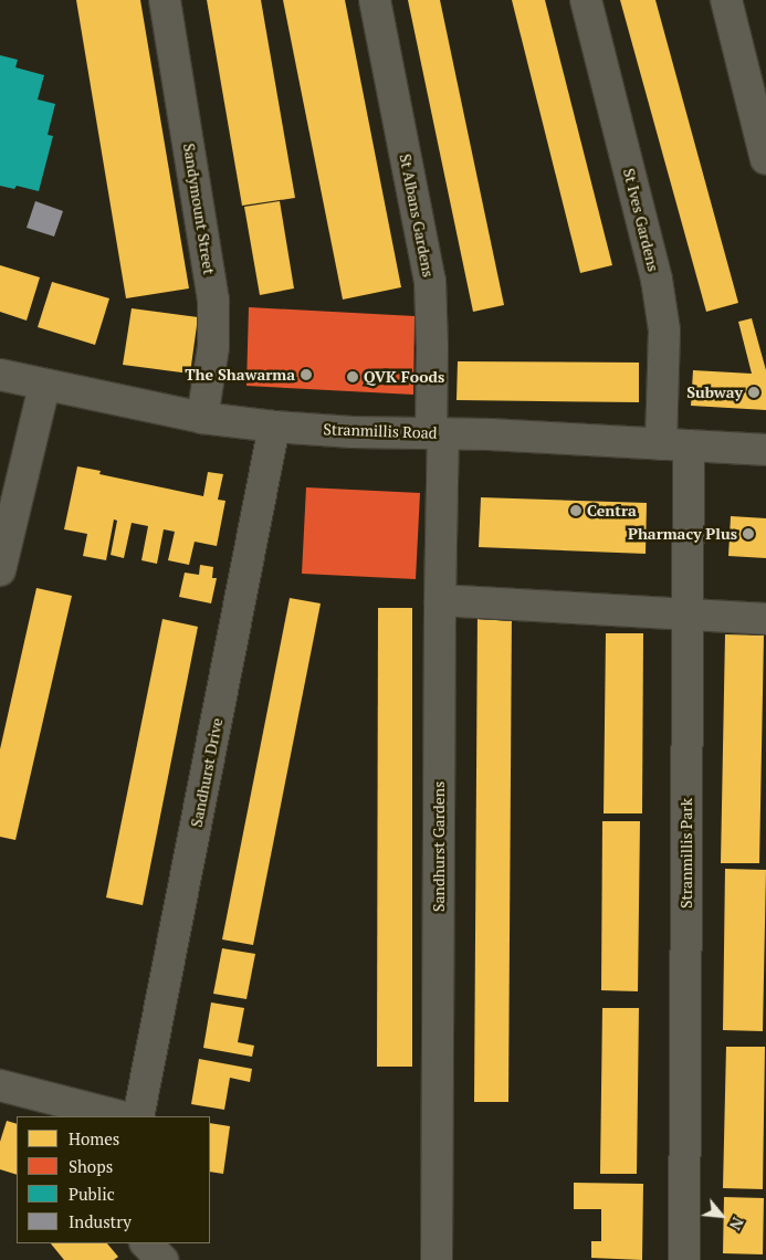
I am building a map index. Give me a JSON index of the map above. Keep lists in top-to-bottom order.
{
  "streets": {
    "street": [
      "Sandymount Street",
      "St Albans Gardens",
      "St Ives Gardens",
      "Stranmillis Road",
      "Sandhurst Drive",
      "Sandhurst Gardens",
      "Stranmillis Park"
    ]
  },
  "crossings": [
    ["Sandymount Street", "Stranmillis Road"],
    ["St Albans Gardens", "Stranmillis Road"],
    ["St Albans Gardens", "Sandhurst Gardens"],
    ["St Ives Gardens", "Stranmillis Road"],
    ["St Ives Gardens", "Stranmillis Park"],
    ["Stranmillis Road", "Sandhurst Drive"],
    ["Stranmillis Road", "Sandhurst Gardens"],
    ["Stranmillis Road", "Stranmillis Park"]
  ],
  "places": [
    "The Shawarma",
    "QVK Foods",
    "Subway",
    "Centra",
    "Pharmacy Plus"
  ],
  "legend": [
    "Homes",
    "Shops",
    "Public",
    "Industry"
  ],
  "north": "bottom right"
}
